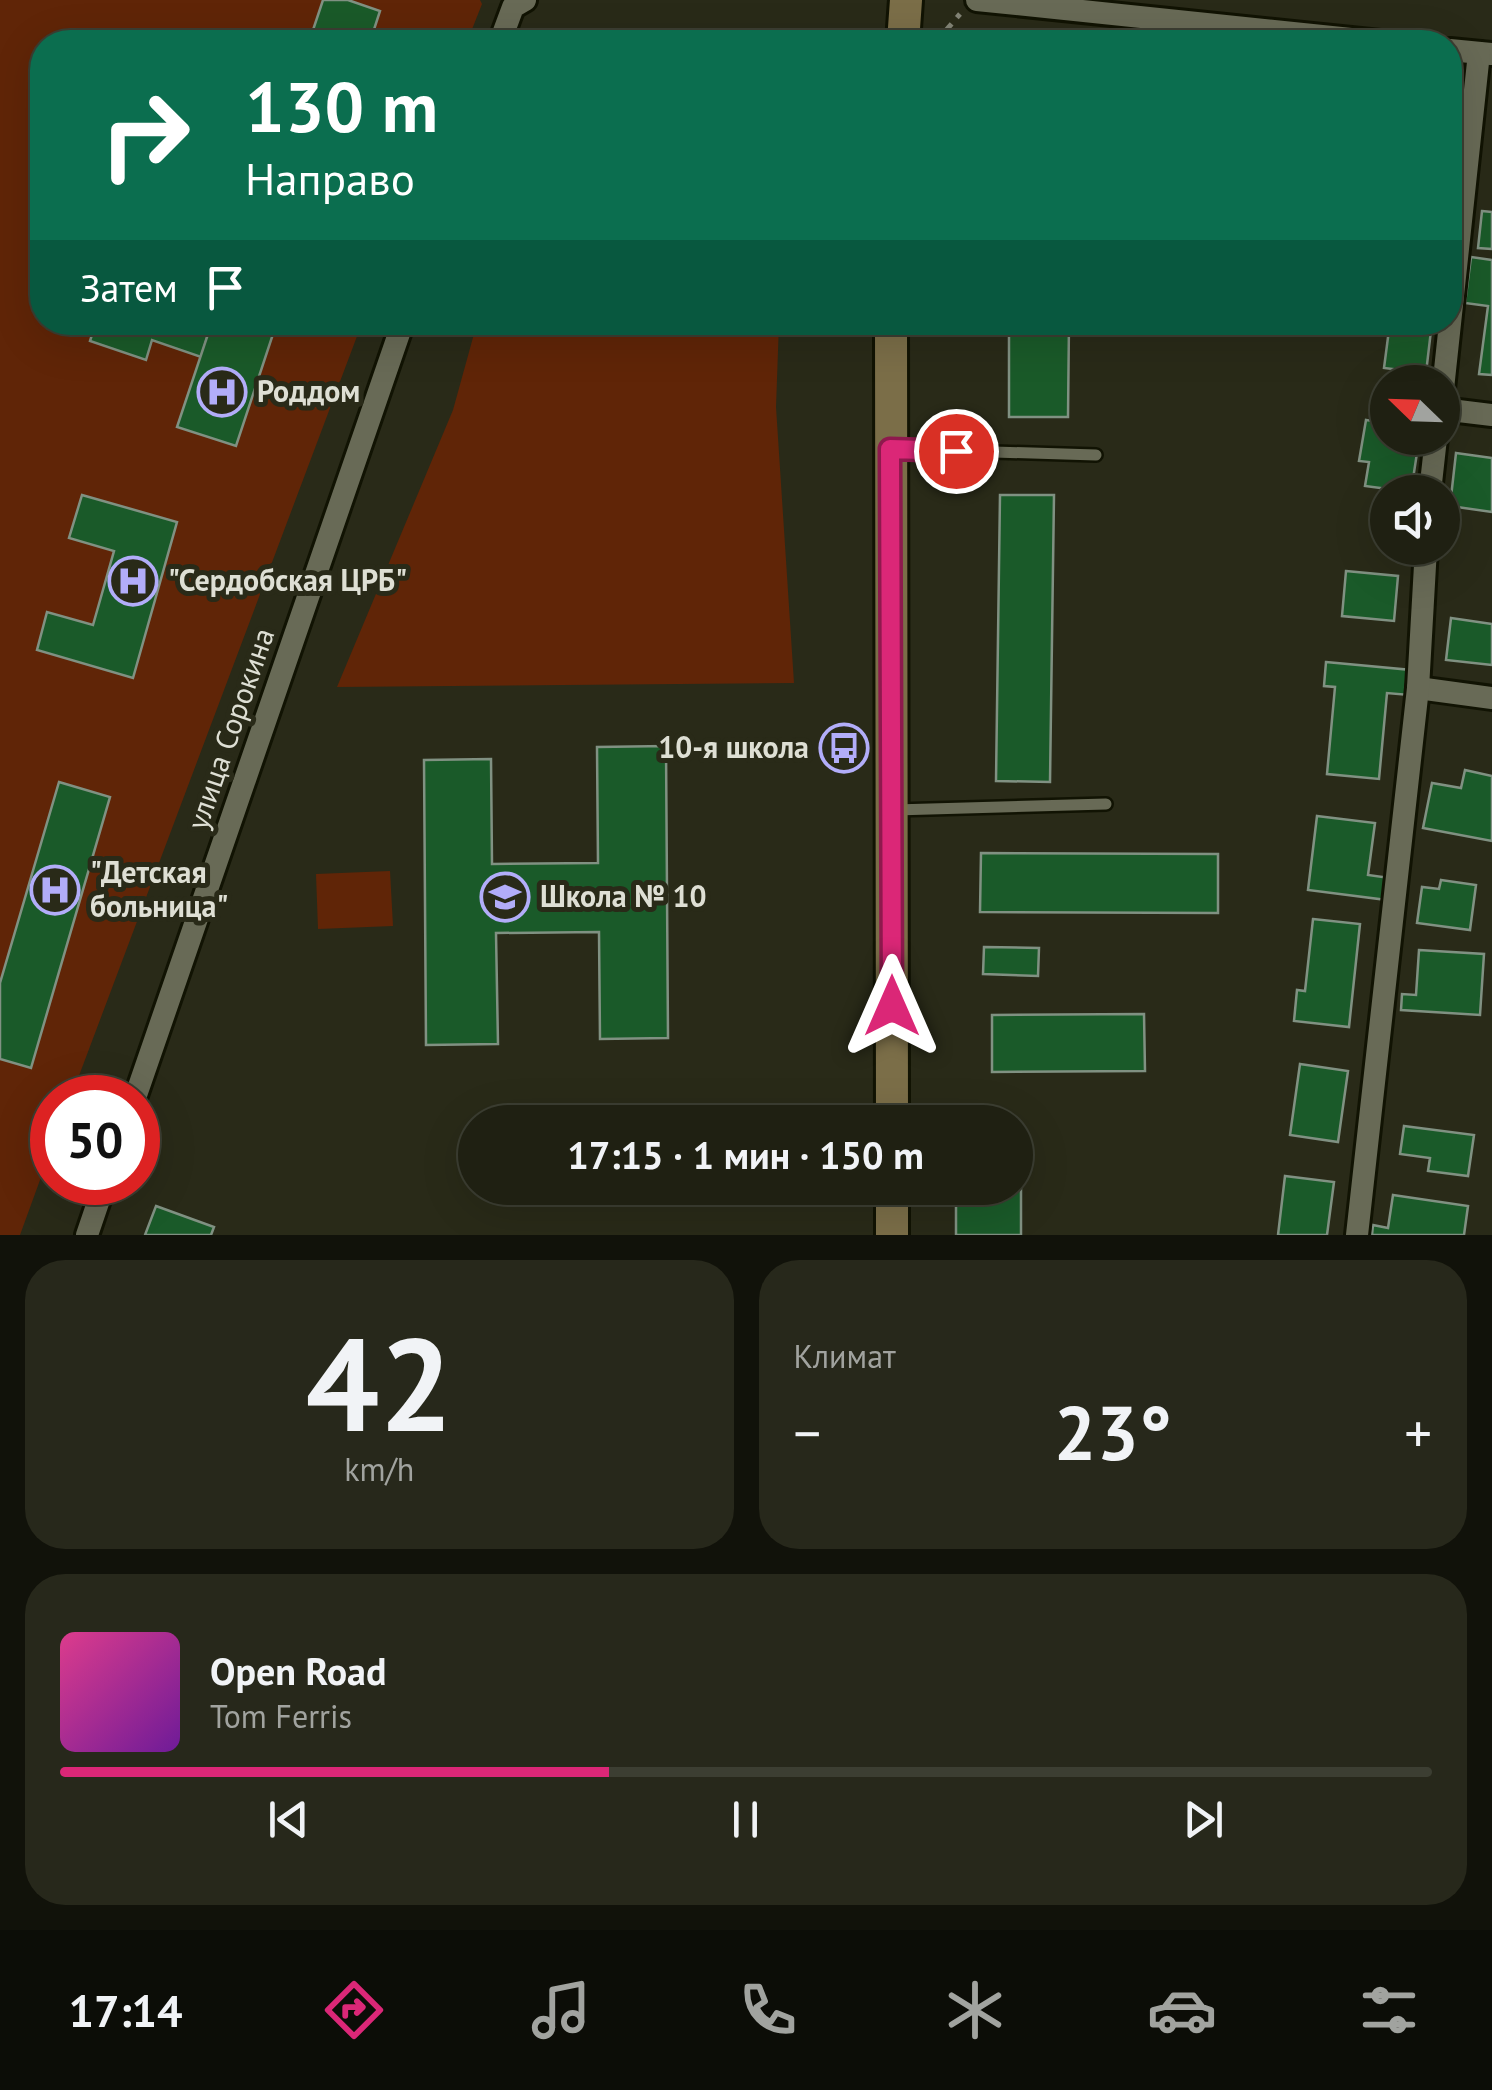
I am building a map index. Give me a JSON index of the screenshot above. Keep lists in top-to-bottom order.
{
  "streets": {
    "street": ["улица Сорокина"]
  },
  "places": {
    "hospital": ["Роддом", "\"Сердобская ЦРБ\"", "\"Детская больница\""],
    "bus stop": ["10-я школа"],
    "school or university": ["Школа № 10"]
  },
  "north": "top left",
  "page": {
    "turn": ["130 m", "Направо"],
    "then": "Затем",
    "limit": "50",
    "trip": "17:15 · 1 мин · 150 m",
    "tile": [
      ["42", "km/h"],
      "Климат"
    ],
    "heat": ["−", "23°", "+"],
    "song": ["Open Road", "Tom Ferris"],
    "tabs": "17:14"
  }
}
